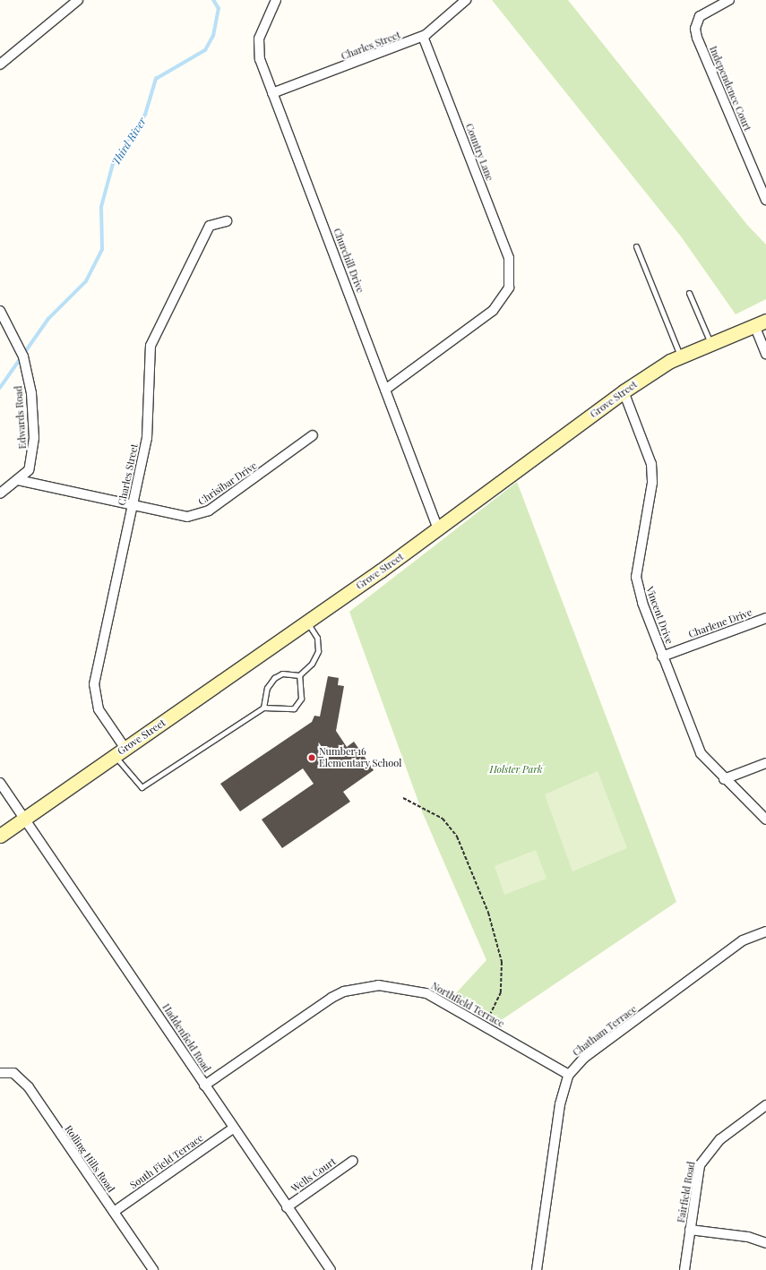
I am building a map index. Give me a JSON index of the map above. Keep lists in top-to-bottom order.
{
  "streets": {
    "street": [
      "Charles Street",
      "Independence Court",
      "Country Lane",
      "Churchill Drive",
      "Grove Street",
      "Edwards Road",
      "Chrisibar Drive",
      "Vincent Drive",
      "Charlene Drive",
      "Northfield Terrace",
      "Chatham Terrace",
      "Haddenfield Road",
      "Rolling Hills Road",
      "South Field Terrace",
      "Wells Court",
      "Fairfield Road"
    ]
  },
  "crossings": [
    ["Charles Street", "Country Lane"],
    ["Charles Street", "Churchill Drive"],
    ["Charles Street", "Grove Street"],
    ["Charles Street", "Chrisibar Drive"],
    ["Country Lane", "Churchill Drive"],
    ["Churchill Drive", "Grove Street"],
    ["Grove Street", "Vincent Drive"],
    ["Grove Street", "Haddenfield Road"],
    ["Edwards Road", "Chrisibar Drive"],
    ["Vincent Drive", "Charlene Drive"],
    ["Northfield Terrace", "Chatham Terrace"],
    ["Northfield Terrace", "Haddenfield Road"],
    ["Haddenfield Road", "South Field Terrace"],
    ["Haddenfield Road", "Wells Court"],
    ["Rolling Hills Road", "South Field Terrace"]
  ],
  "water": ["Third River"],
  "parks": ["Holster Park"],
  "places": ["Number 16 Elementary School"]
}
